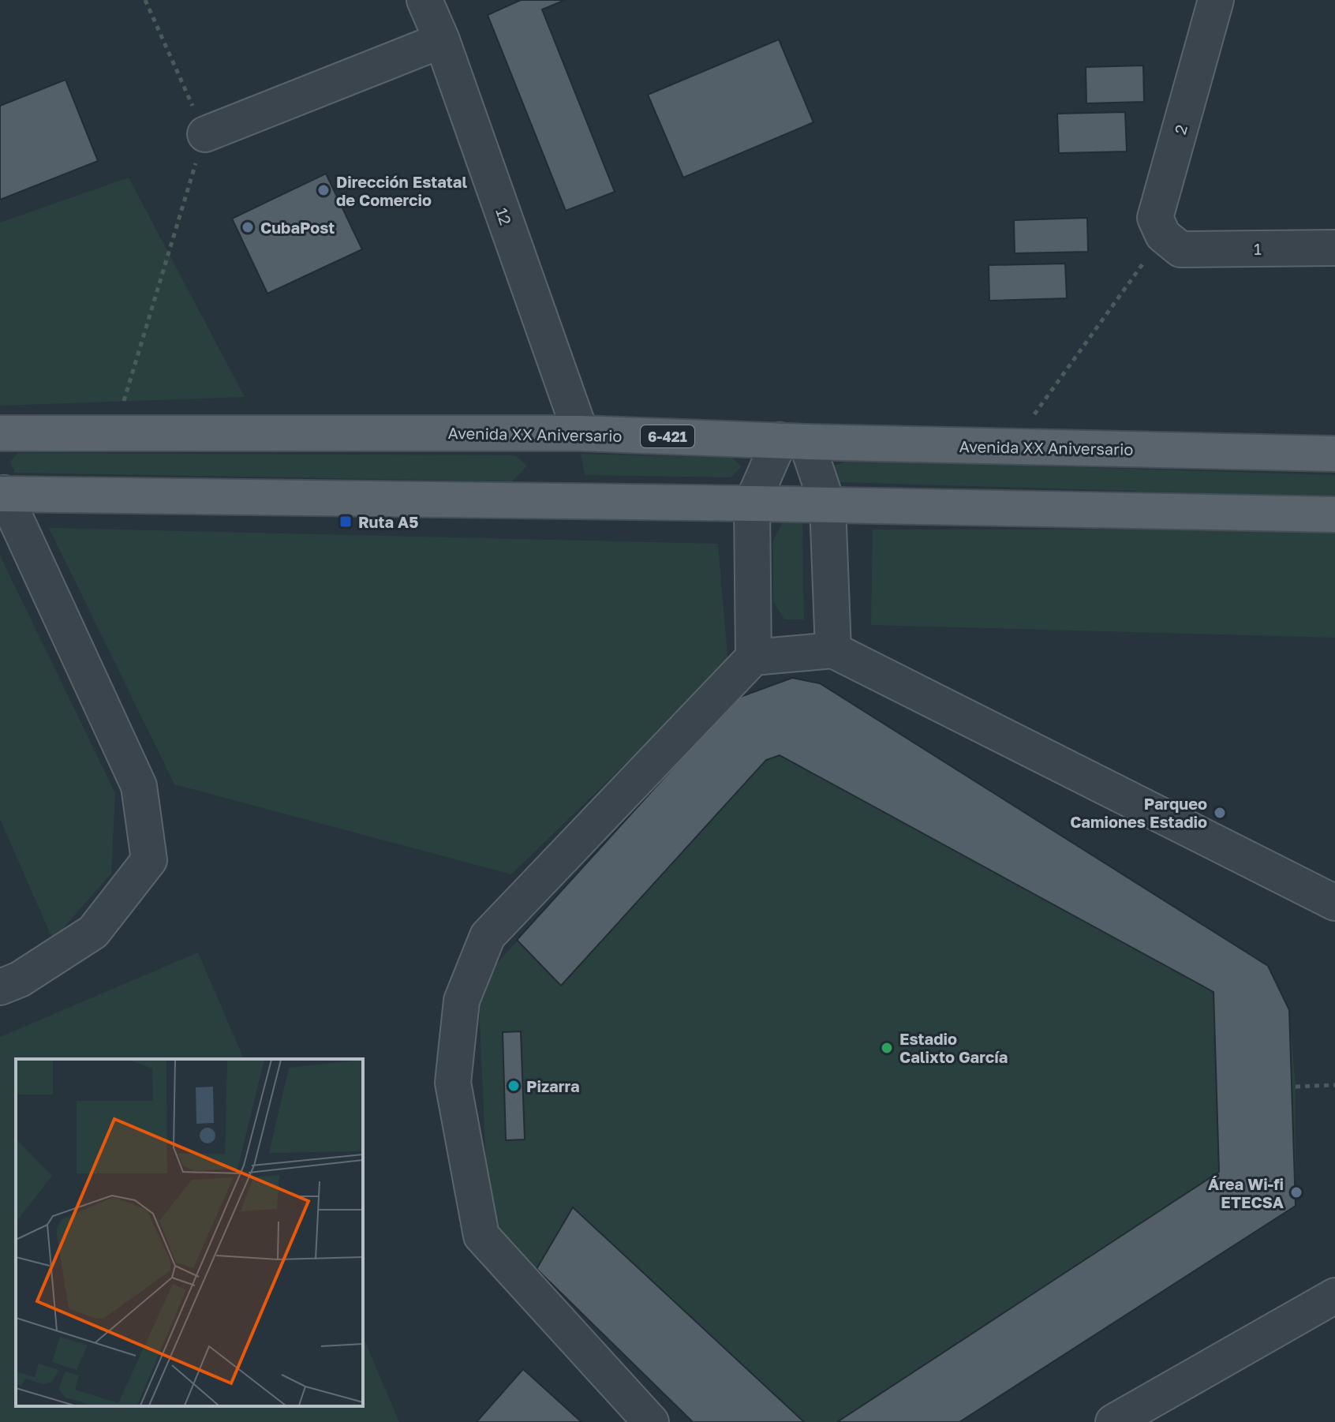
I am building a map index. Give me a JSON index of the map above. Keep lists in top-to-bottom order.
{
  "streets": {
    "main road": ["Avenida XX Aniversario", "6-421"],
    "street": ["2", "12", "1"]
  },
  "crossings": [
    ["2", "1"],
    ["12", "Avenida XX Aniversario"]
  ],
  "places": {
    "other": [
      "Dirección Estatal de Comercio",
      "CubaPost",
      "Parqueo Camiones Estadio",
      "Estadio Calixto García",
      "Pizarra",
      "Área Wi-fi ETECSA"
    ],
    "transit": ["Ruta A5"]
  }
}
